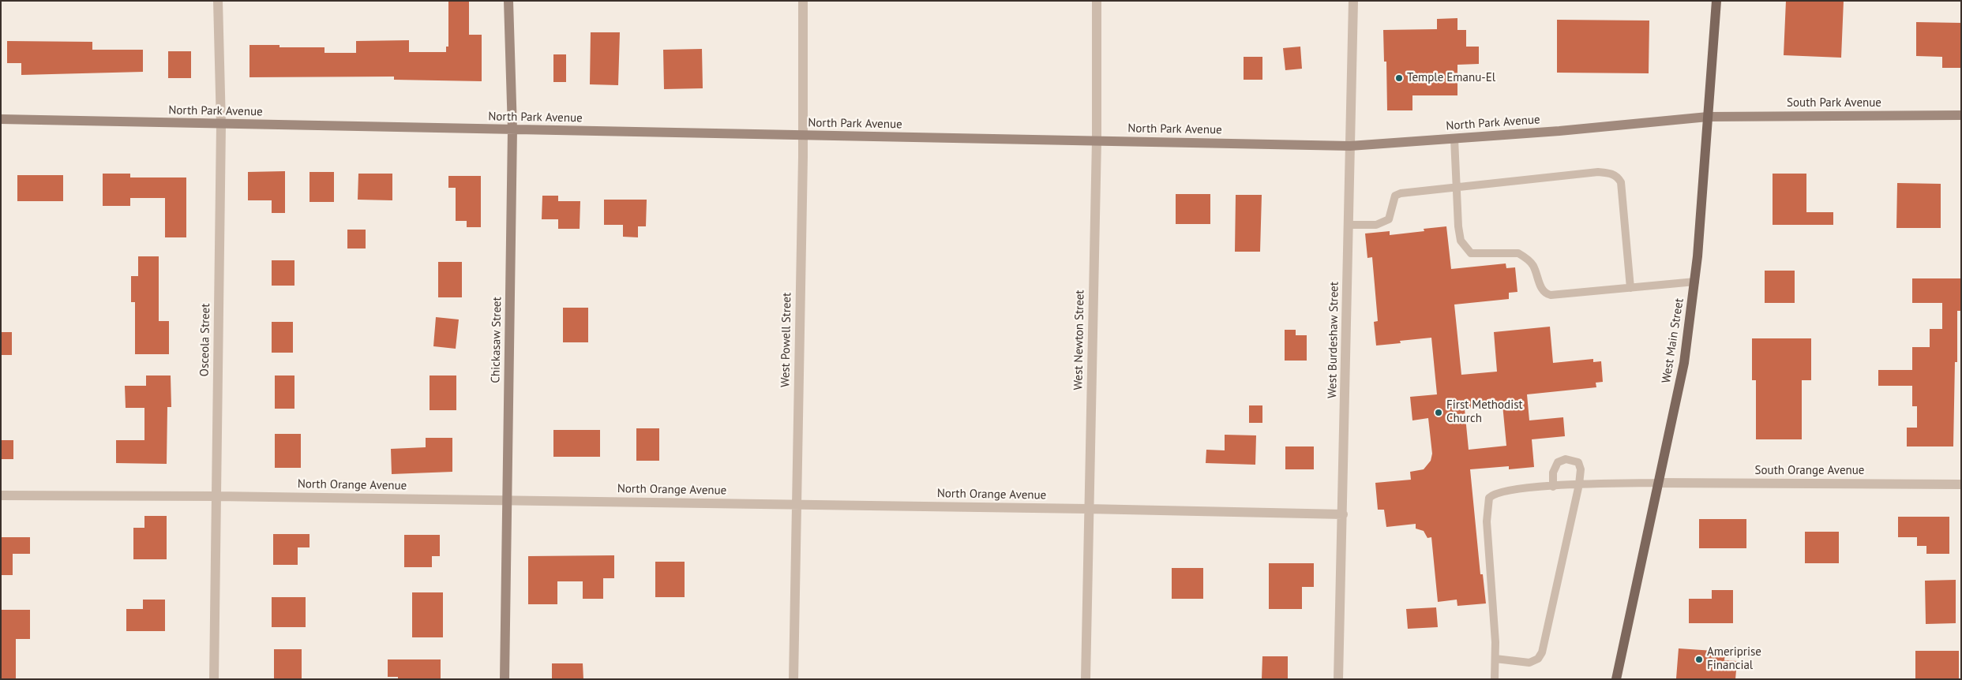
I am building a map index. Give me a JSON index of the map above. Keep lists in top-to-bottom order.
{
  "streets": {
    "main road": ["West Main Street"],
    "street": [
      "South Park Avenue",
      "North Park Avenue",
      "Osceola Street",
      "Chickasaw Street",
      "West Powell Street",
      "West Newton Street",
      "West Burdeshaw Street",
      "South Orange Avenue",
      "North Orange Avenue"
    ]
  },
  "crossings": [
    ["South Park Avenue", "North Park Avenue"],
    ["South Park Avenue", "West Main Street"],
    ["North Park Avenue", "Osceola Street"],
    ["North Park Avenue", "Chickasaw Street"],
    ["North Park Avenue", "West Powell Street"],
    ["North Park Avenue", "West Newton Street"],
    ["North Park Avenue", "West Burdeshaw Street"],
    ["North Park Avenue", "West Main Street"],
    ["Osceola Street", "North Orange Avenue"],
    ["Chickasaw Street", "North Orange Avenue"],
    ["West Powell Street", "North Orange Avenue"],
    ["West Newton Street", "North Orange Avenue"],
    ["West Burdeshaw Street", "North Orange Avenue"],
    ["West Main Street", "South Orange Avenue"]
  ],
  "places": ["Temple Emanu-El", "First Methodist Church", "Ameriprise Financial"]
}
